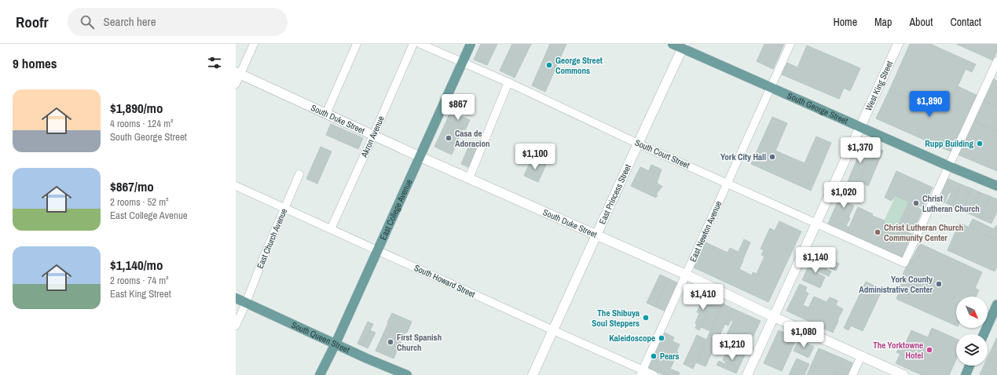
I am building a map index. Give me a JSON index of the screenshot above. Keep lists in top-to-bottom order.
{
  "streets": {
    "main road": ["South George Street", "East College Avenue", "South Queen Street"],
    "street": [
      "West King Street",
      "South Duke Street",
      "Akron Avenue",
      "South Court Street",
      "East Princess Street",
      "East Newton Avenue",
      "East Church Avenue",
      "South Howard Street"
    ]
  },
  "crossings": [
    ["West King Street", "South George Street"],
    ["West King Street", "South Duke Street"],
    ["West King Street", "South Court Street"],
    ["South George Street", "South Court Street"],
    ["South George Street", "East Princess Street"],
    ["South George Street", "East Newton Avenue"],
    ["South Duke Street", "Akron Avenue"],
    ["South Duke Street", "East Princess Street"],
    ["South Duke Street", "East College Avenue"],
    ["South Duke Street", "East Newton Avenue"],
    ["Akron Avenue", "South Howard Street"],
    ["South Court Street", "East Princess Street"],
    ["South Court Street", "East College Avenue"],
    ["South Court Street", "East Newton Avenue"],
    ["East Princess Street", "South Howard Street"],
    ["East College Avenue", "South Howard Street"],
    ["East College Avenue", "South Queen Street"],
    ["East Newton Avenue", "South Howard Street"],
    ["East Church Avenue", "South Howard Street"],
    ["East Church Avenue", "South Queen Street"]
  ],
  "places": [
    "George Street Commons",
    "Casa de Adoracion",
    "Rupp Building",
    "York City Hall",
    "Christ Lutheran Church",
    "Christ Lutheran Church Community Center",
    "York County Administrative Center",
    "The Shibuya Soul Steppers",
    "Kaleidoscope",
    "First Spanish Church",
    "The Yorktowne Hotel",
    "Pears"
  ],
  "north": "bottom right",
  "page": {
    "header": "Roofr",
    "search": "Search here",
    "nav": [
      "Home",
      "Map",
      "About",
      "Contact"
    ],
    "heading": "9 homes",
    "list": [
      {
        "name": "$1,890/mo",
        "note": "4 rooms · 124 m² · South George Street"
      },
      {
        "name": "$867/mo",
        "note": "2 rooms · 52 m² · East College Avenue"
      },
      {
        "name": "$1,140/mo",
        "note": "2 rooms · 74 m² · East King Street"
      }
    ],
    "price": [
      "$1,890",
      "$867",
      "$1,370",
      "$1,100",
      "$1,020",
      "$1,140",
      "$1,410",
      "$1,080",
      "$1,210"
    ]
  }
}
